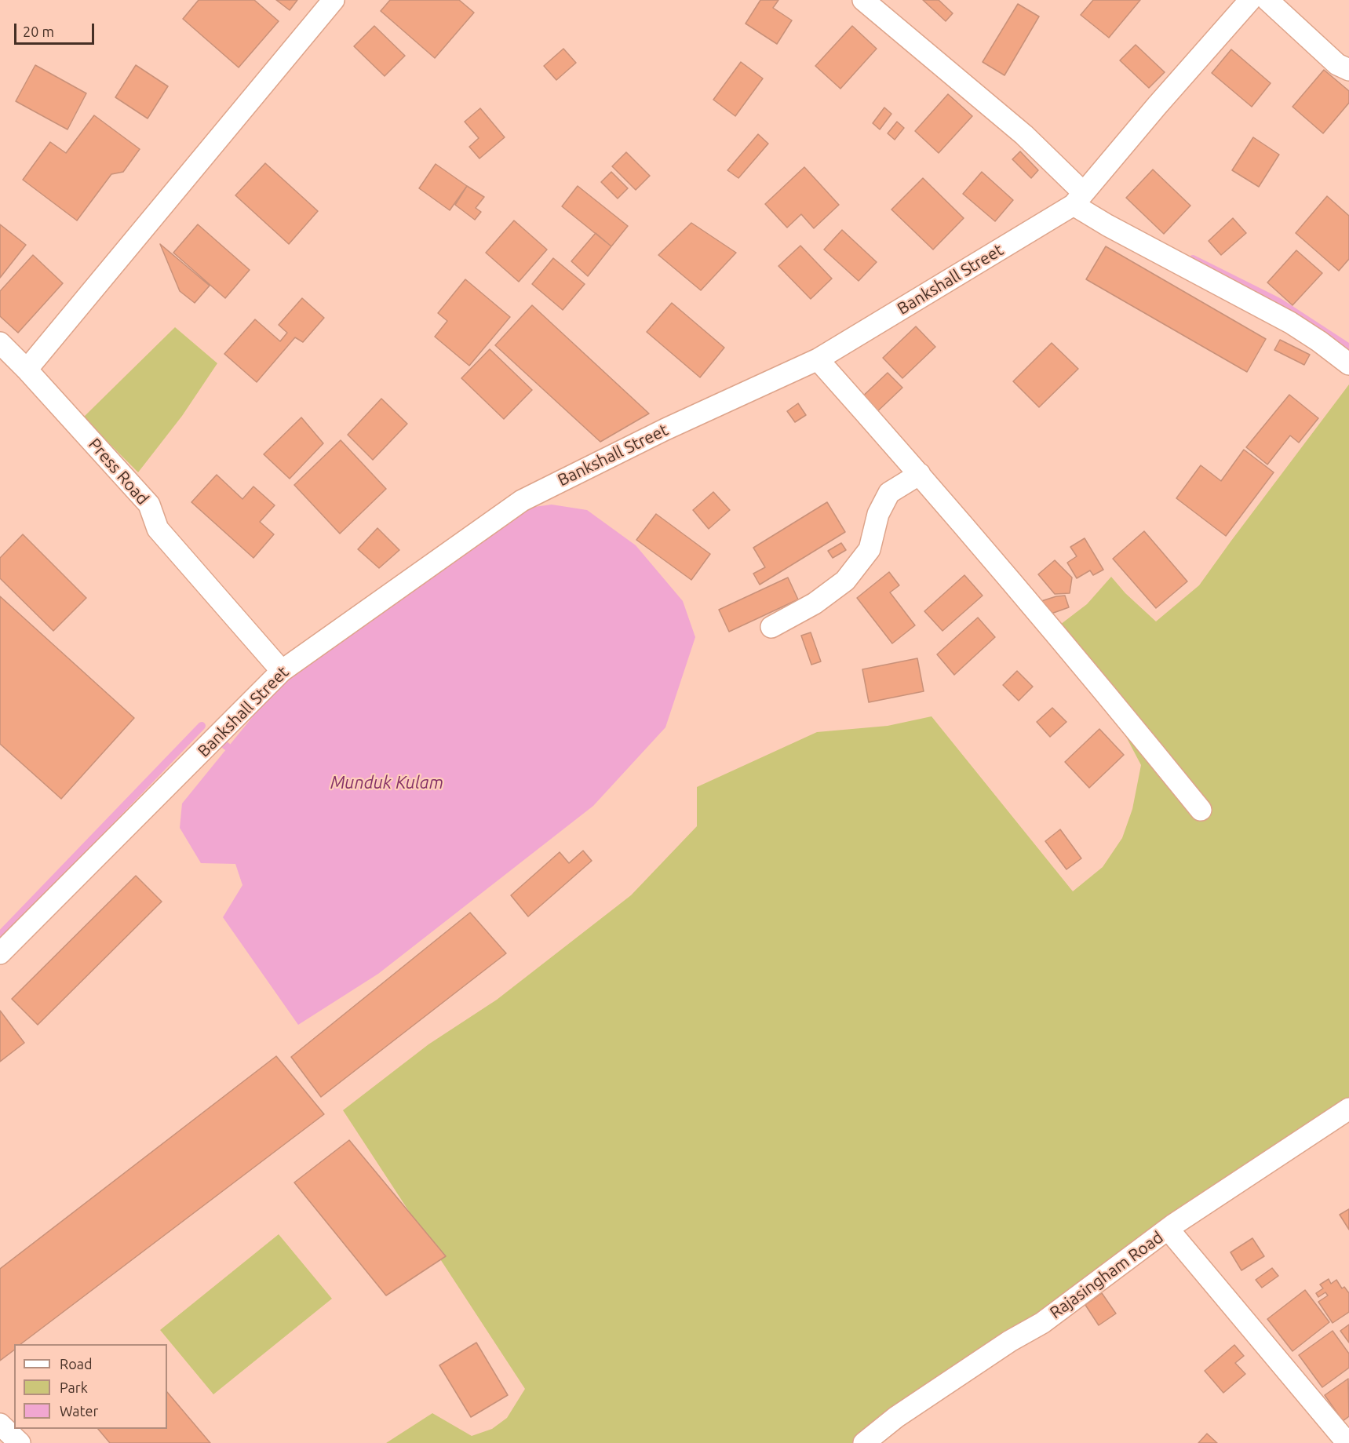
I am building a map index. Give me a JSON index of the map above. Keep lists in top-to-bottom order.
{
  "streets": {
    "street": ["Bankshall Street", "Press Road", "Rajasingham Road"]
  },
  "crossings": [
    ["Bankshall Street", "Press Road"]
  ],
  "water": ["Munduk Kulam"],
  "legend": ["Road", "Park", "Water"],
  "scale_bar": "20 m"
}
